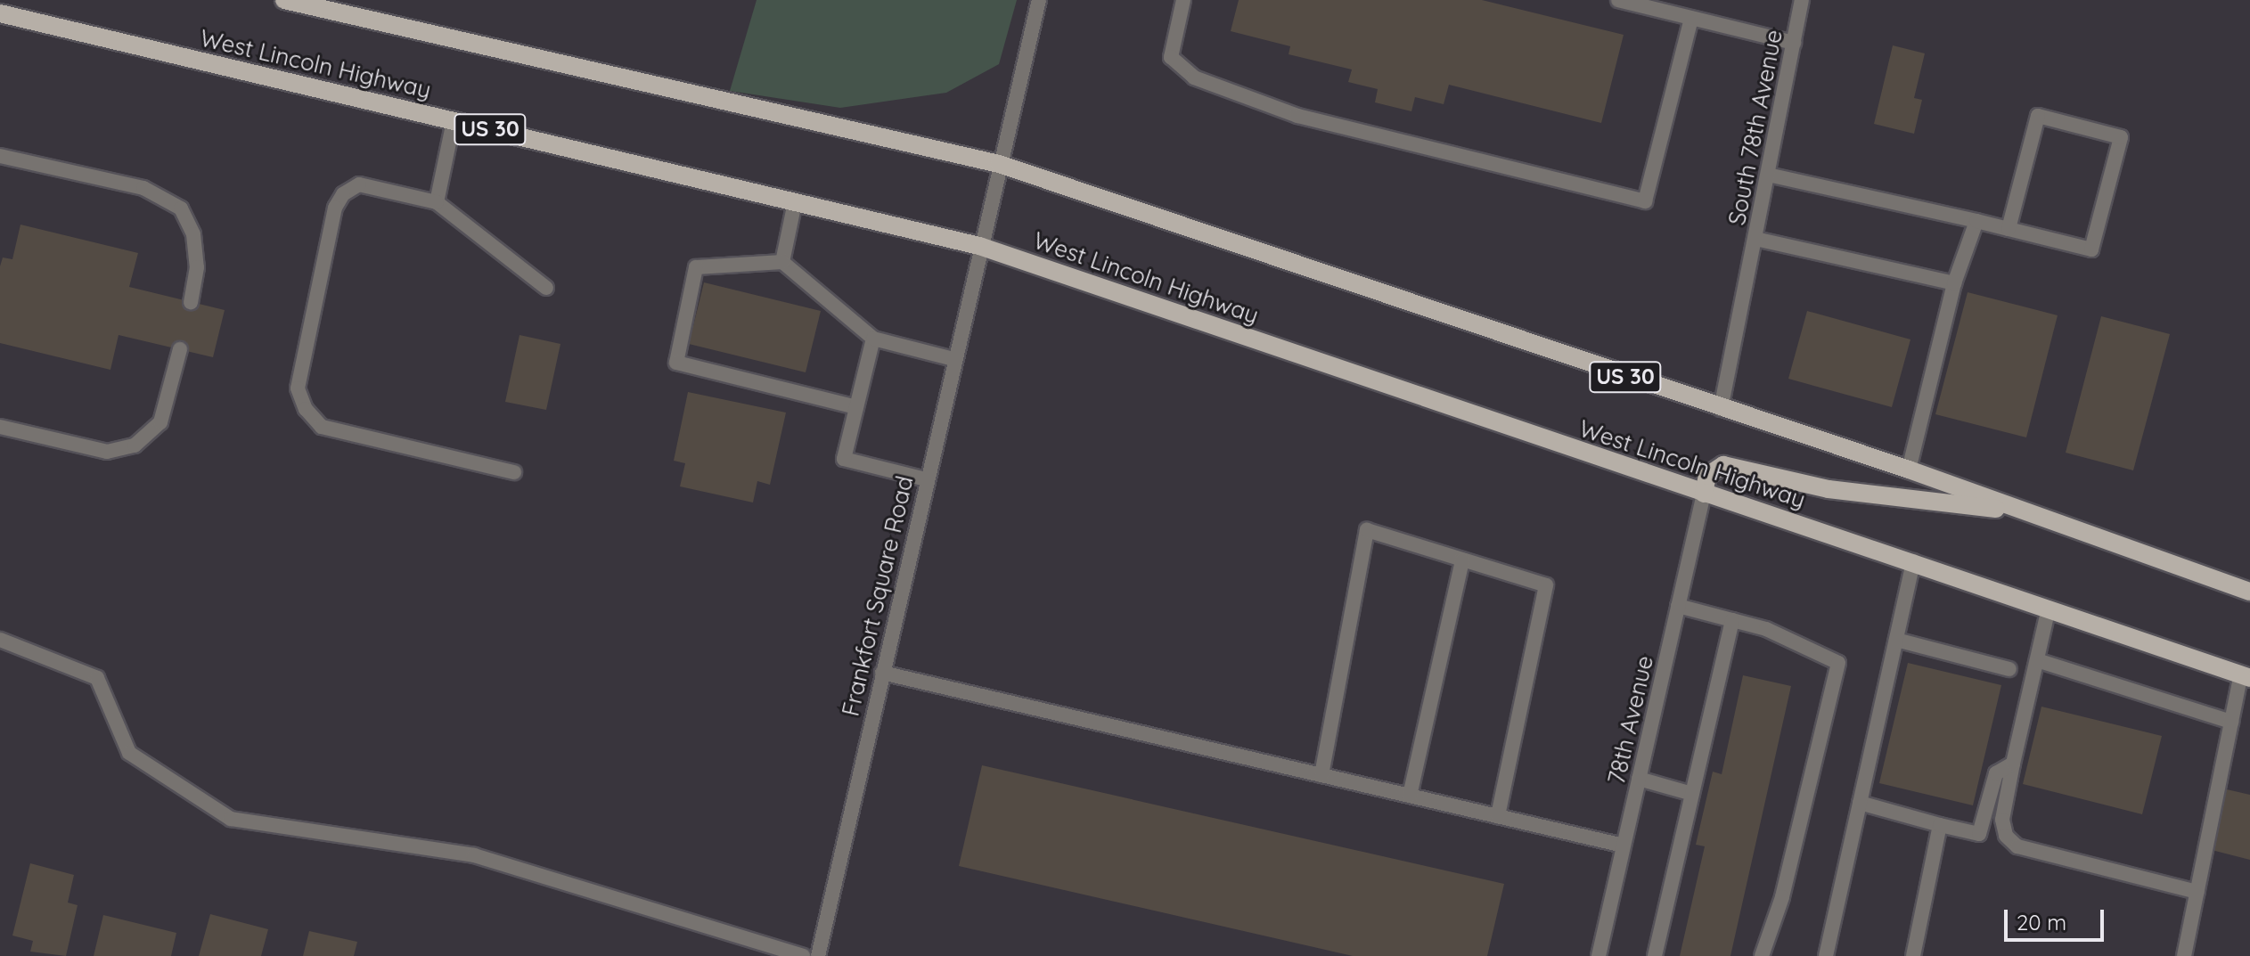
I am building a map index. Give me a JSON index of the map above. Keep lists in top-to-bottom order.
{
  "streets": {
    "main road": ["West Lincoln Highway", "US 30"],
    "street": ["South 78th Avenue", "Frankfort Square Road", "78th Avenue"]
  },
  "crossings": [
    ["West Lincoln Highway", "Frankfort Square Road"],
    ["West Lincoln Highway", "78th Avenue"],
    ["South 78th Avenue", "US 30"],
    ["US 30", "Frankfort Square Road"]
  ],
  "scale_bar": "20 m"
}
